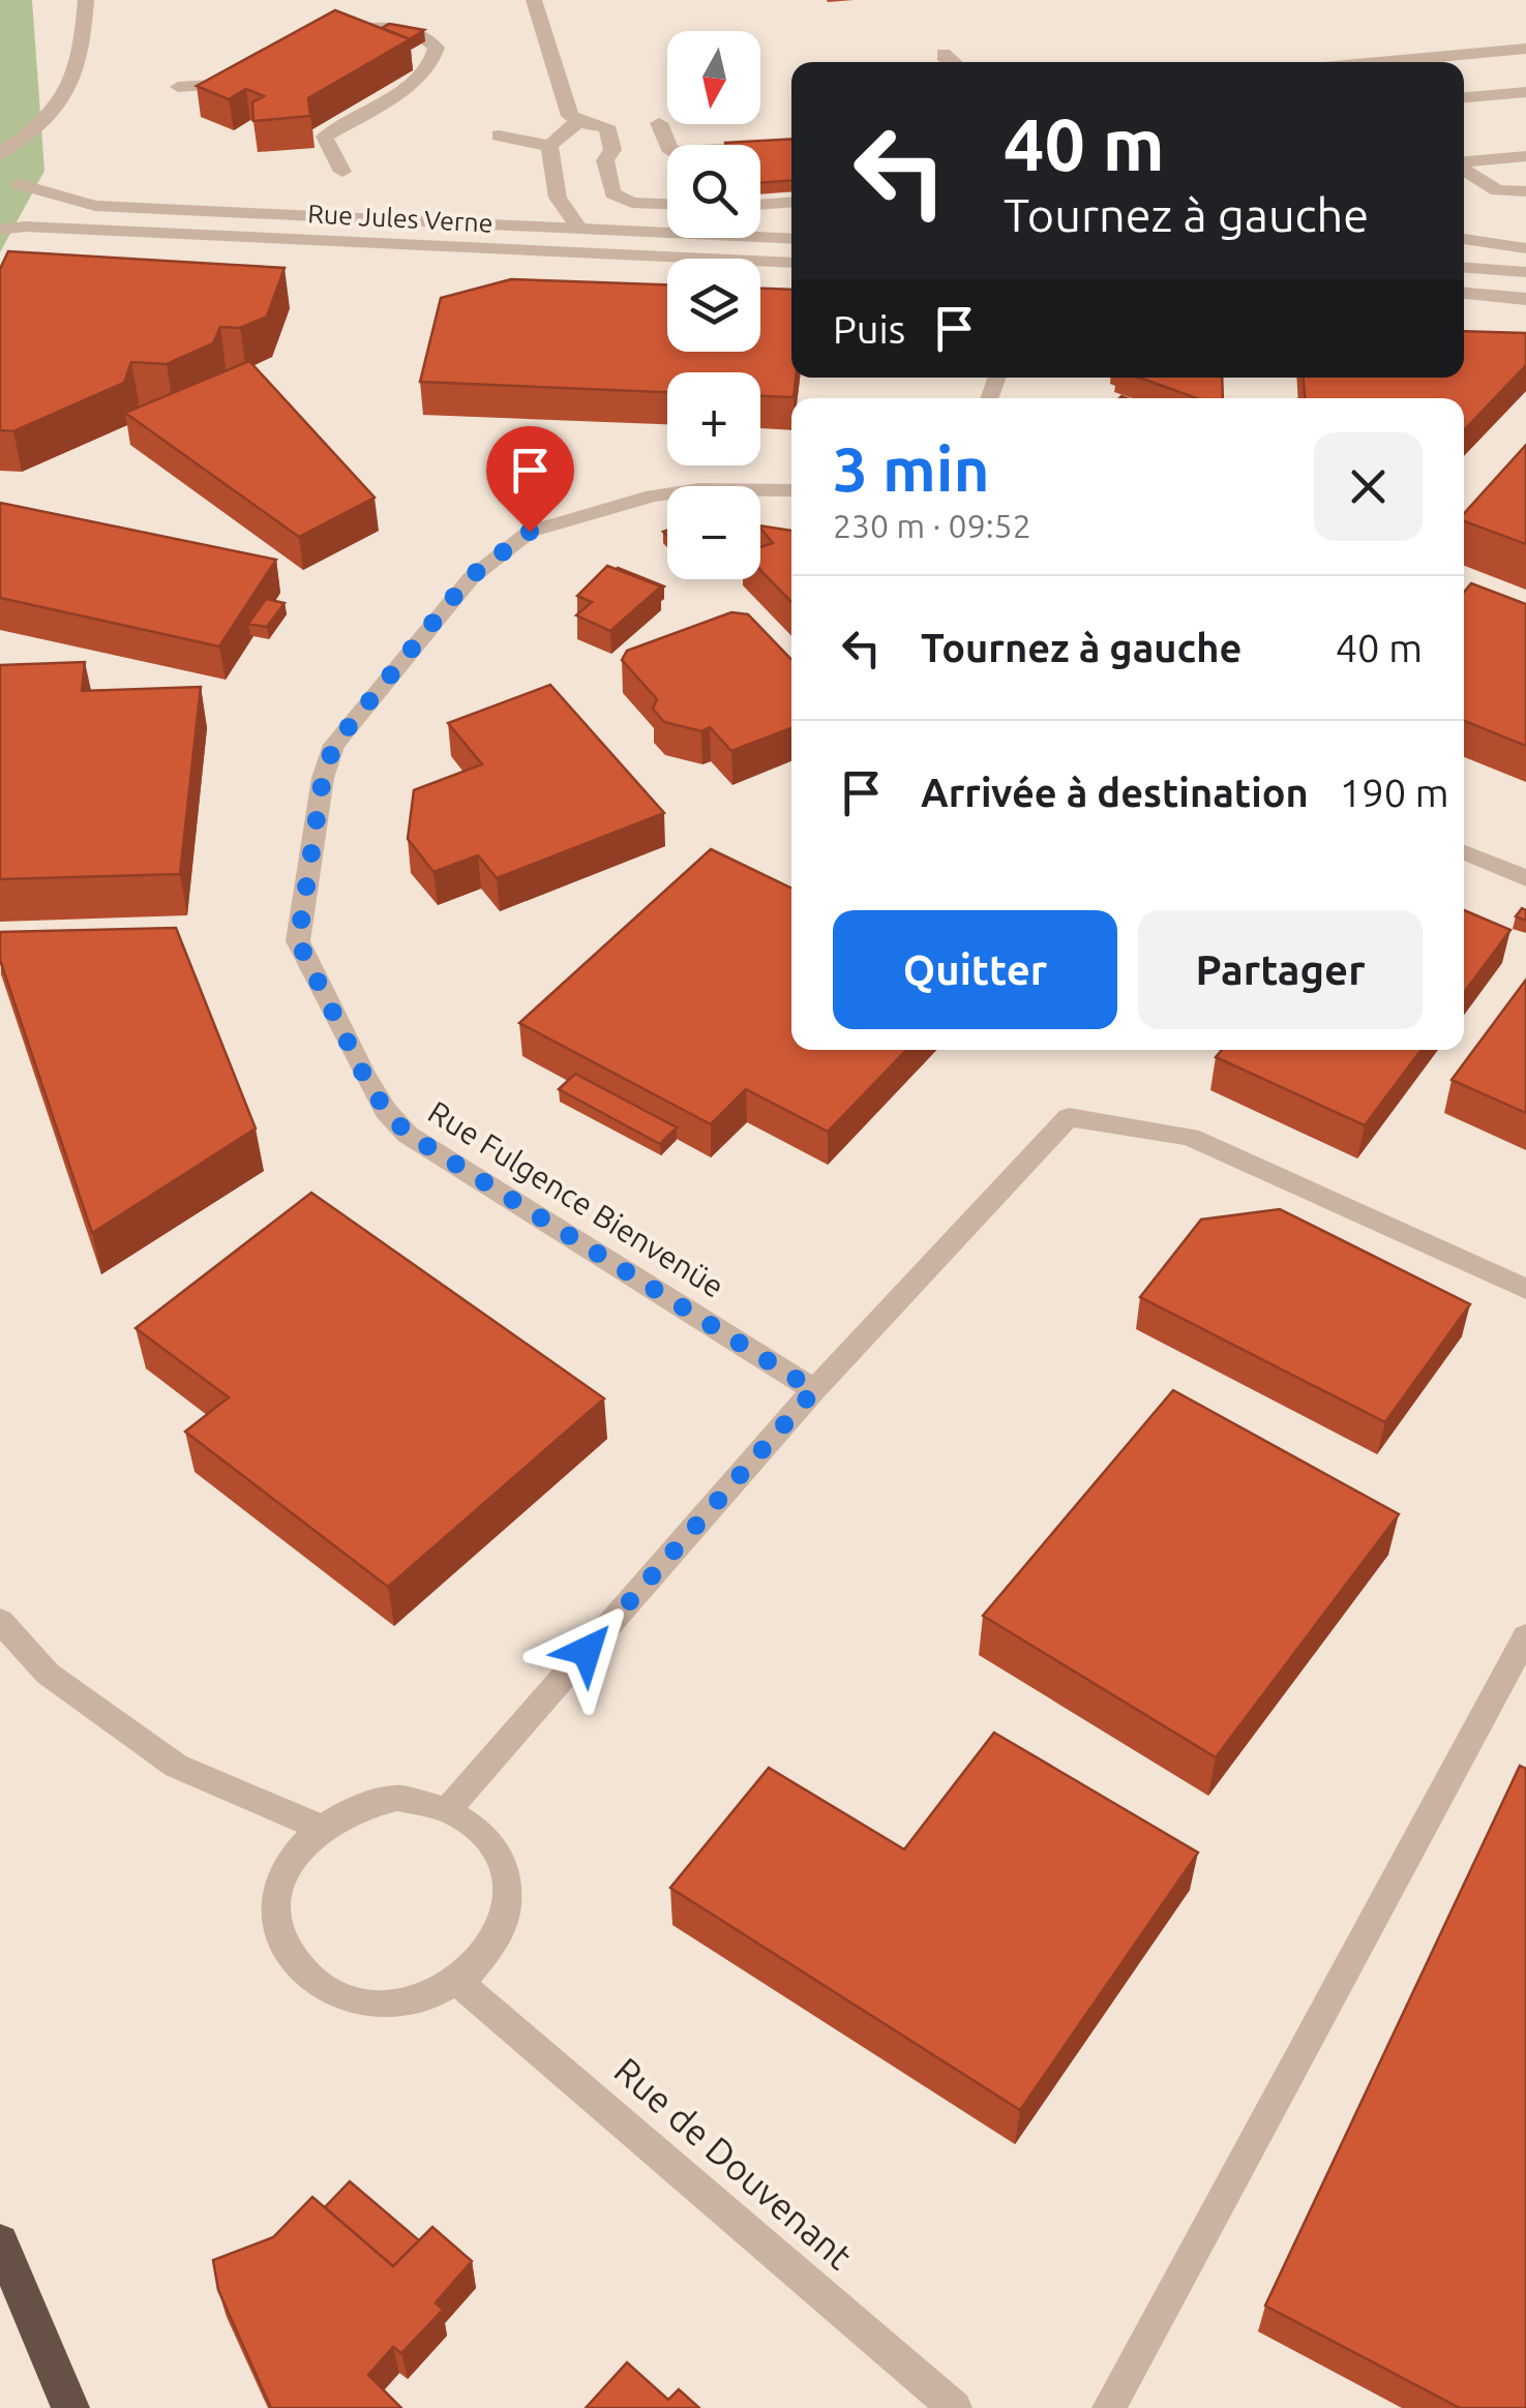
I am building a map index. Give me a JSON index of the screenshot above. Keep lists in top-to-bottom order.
{
  "streets": {
    "street": ["Rue Jules Verne", "Rue Fulgence Bienvenüe", "Rue de Douvenant"]
  },
  "north": "bottom",
  "page": {
    "map_buttons": ["+", "−"],
    "turn": ["40 m", "Tournez à gauche"],
    "then": "Puis",
    "heading": ["3 min", "230 m · 09:52"],
    "list": [
      {
        "name": "Tournez à gauche",
        "value": "40 m"
      },
      {
        "name": "Arrivée à destination",
        "value": "190 m"
      }
    ],
    "buttons": ["Quitter", "Partager"]
  }
}
